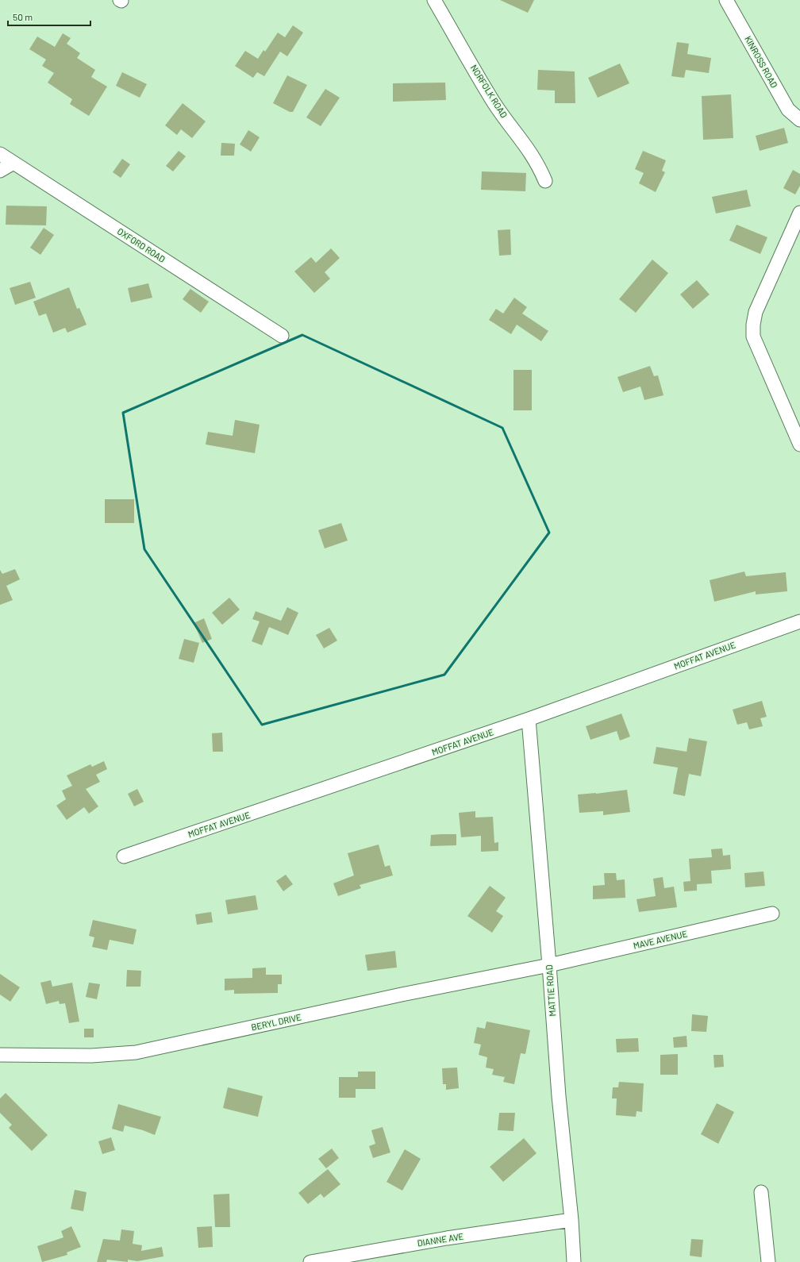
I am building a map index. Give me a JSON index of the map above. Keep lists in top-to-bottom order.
{
  "streets": {
    "street": [
      "KINROSS ROAD",
      "NORFOLK ROAD",
      "OXFORD ROAD",
      "MOFFAT AVENUE",
      "MAVE AVENUE",
      "MATTIE ROAD",
      "BERYL DRIVE",
      "DIANNE AVE"
    ]
  },
  "crossings": [
    ["MOFFAT AVENUE", "MATTIE ROAD"],
    ["MAVE AVENUE", "MATTIE ROAD"],
    ["MAVE AVENUE", "BERYL DRIVE"],
    ["MATTIE ROAD", "BERYL DRIVE"],
    ["MATTIE ROAD", "DIANNE AVE"]
  ],
  "scale_bar": "50 m"
}
